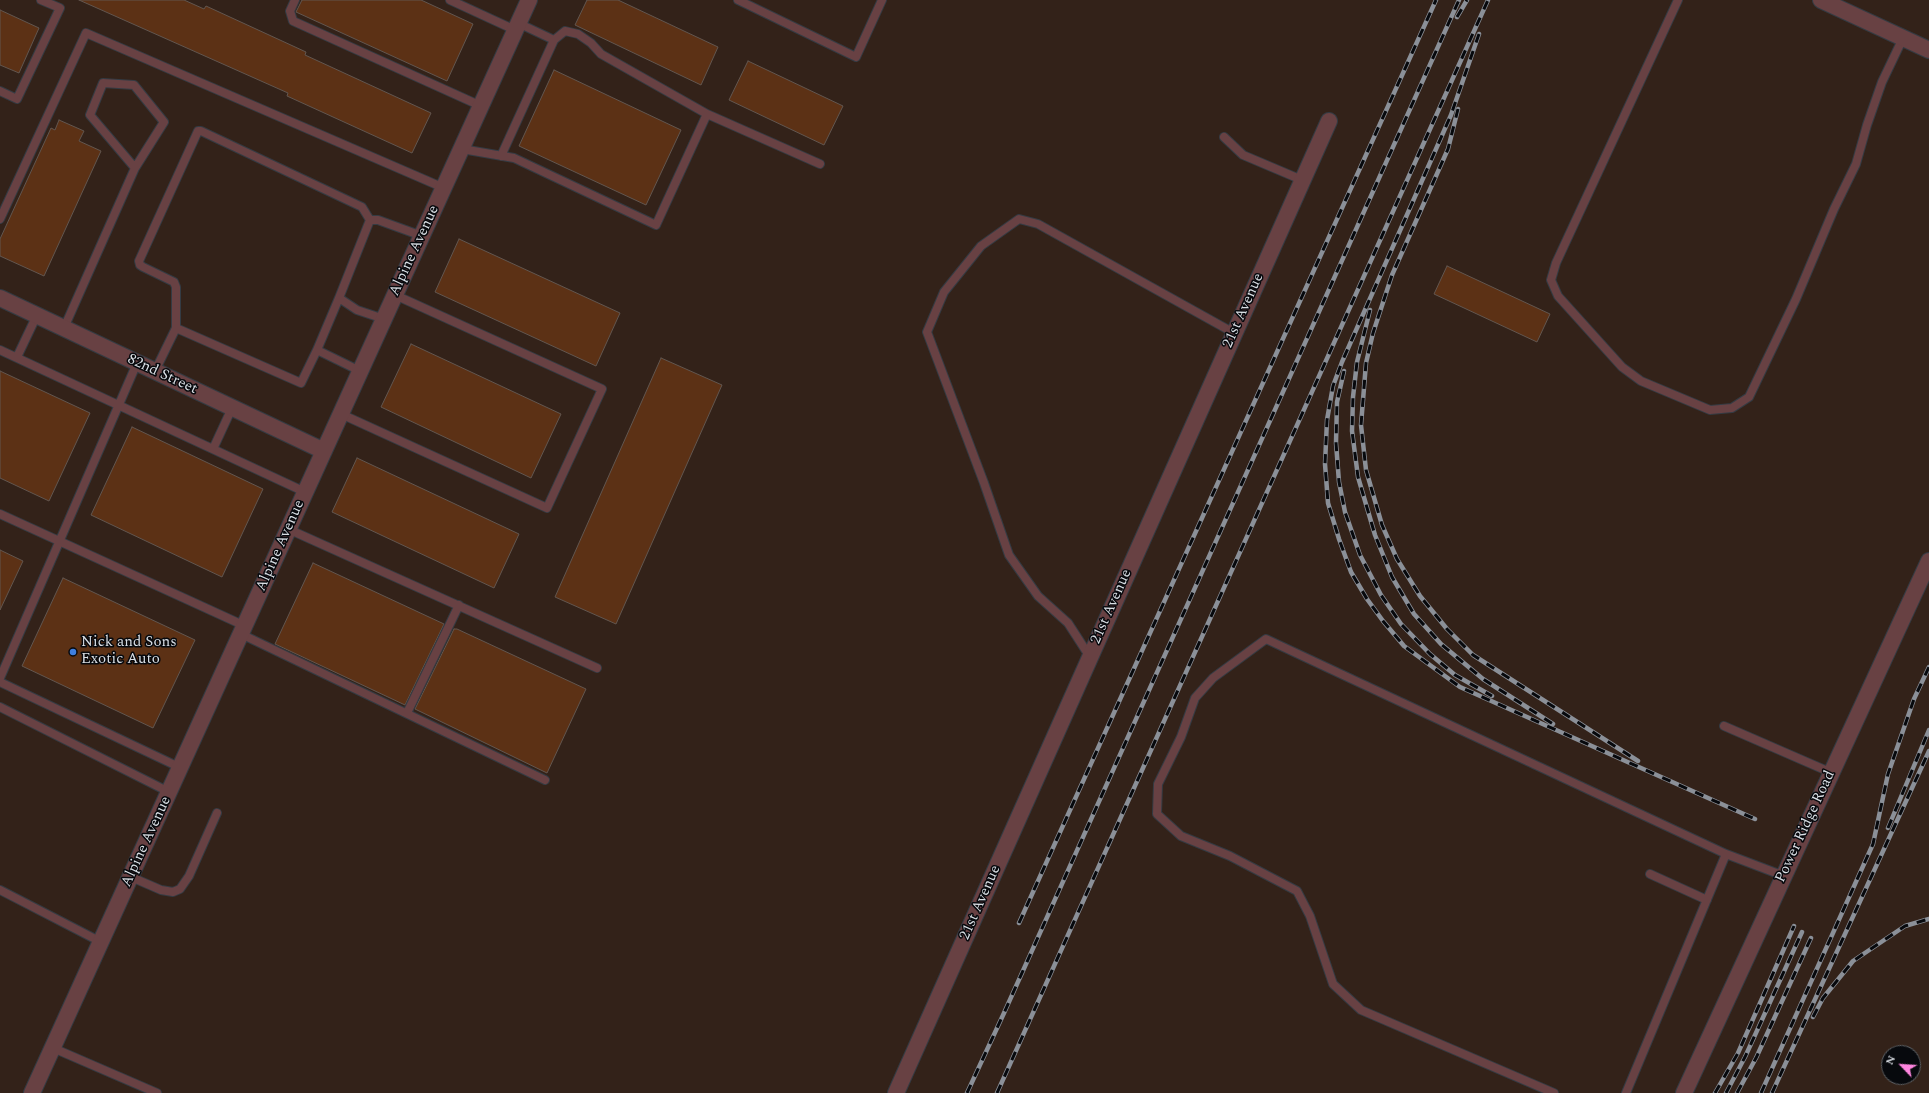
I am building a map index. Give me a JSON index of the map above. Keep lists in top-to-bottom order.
{
  "streets": {
    "street": [
      "Alpine Avenue",
      "21st Avenue",
      "82nd Street",
      "Power Ridge Road"
    ]
  },
  "crossings": [
    ["Alpine Avenue", "82nd Street"]
  ],
  "places": ["Nick and Sons Exotic Auto"],
  "north": "top left"
}
